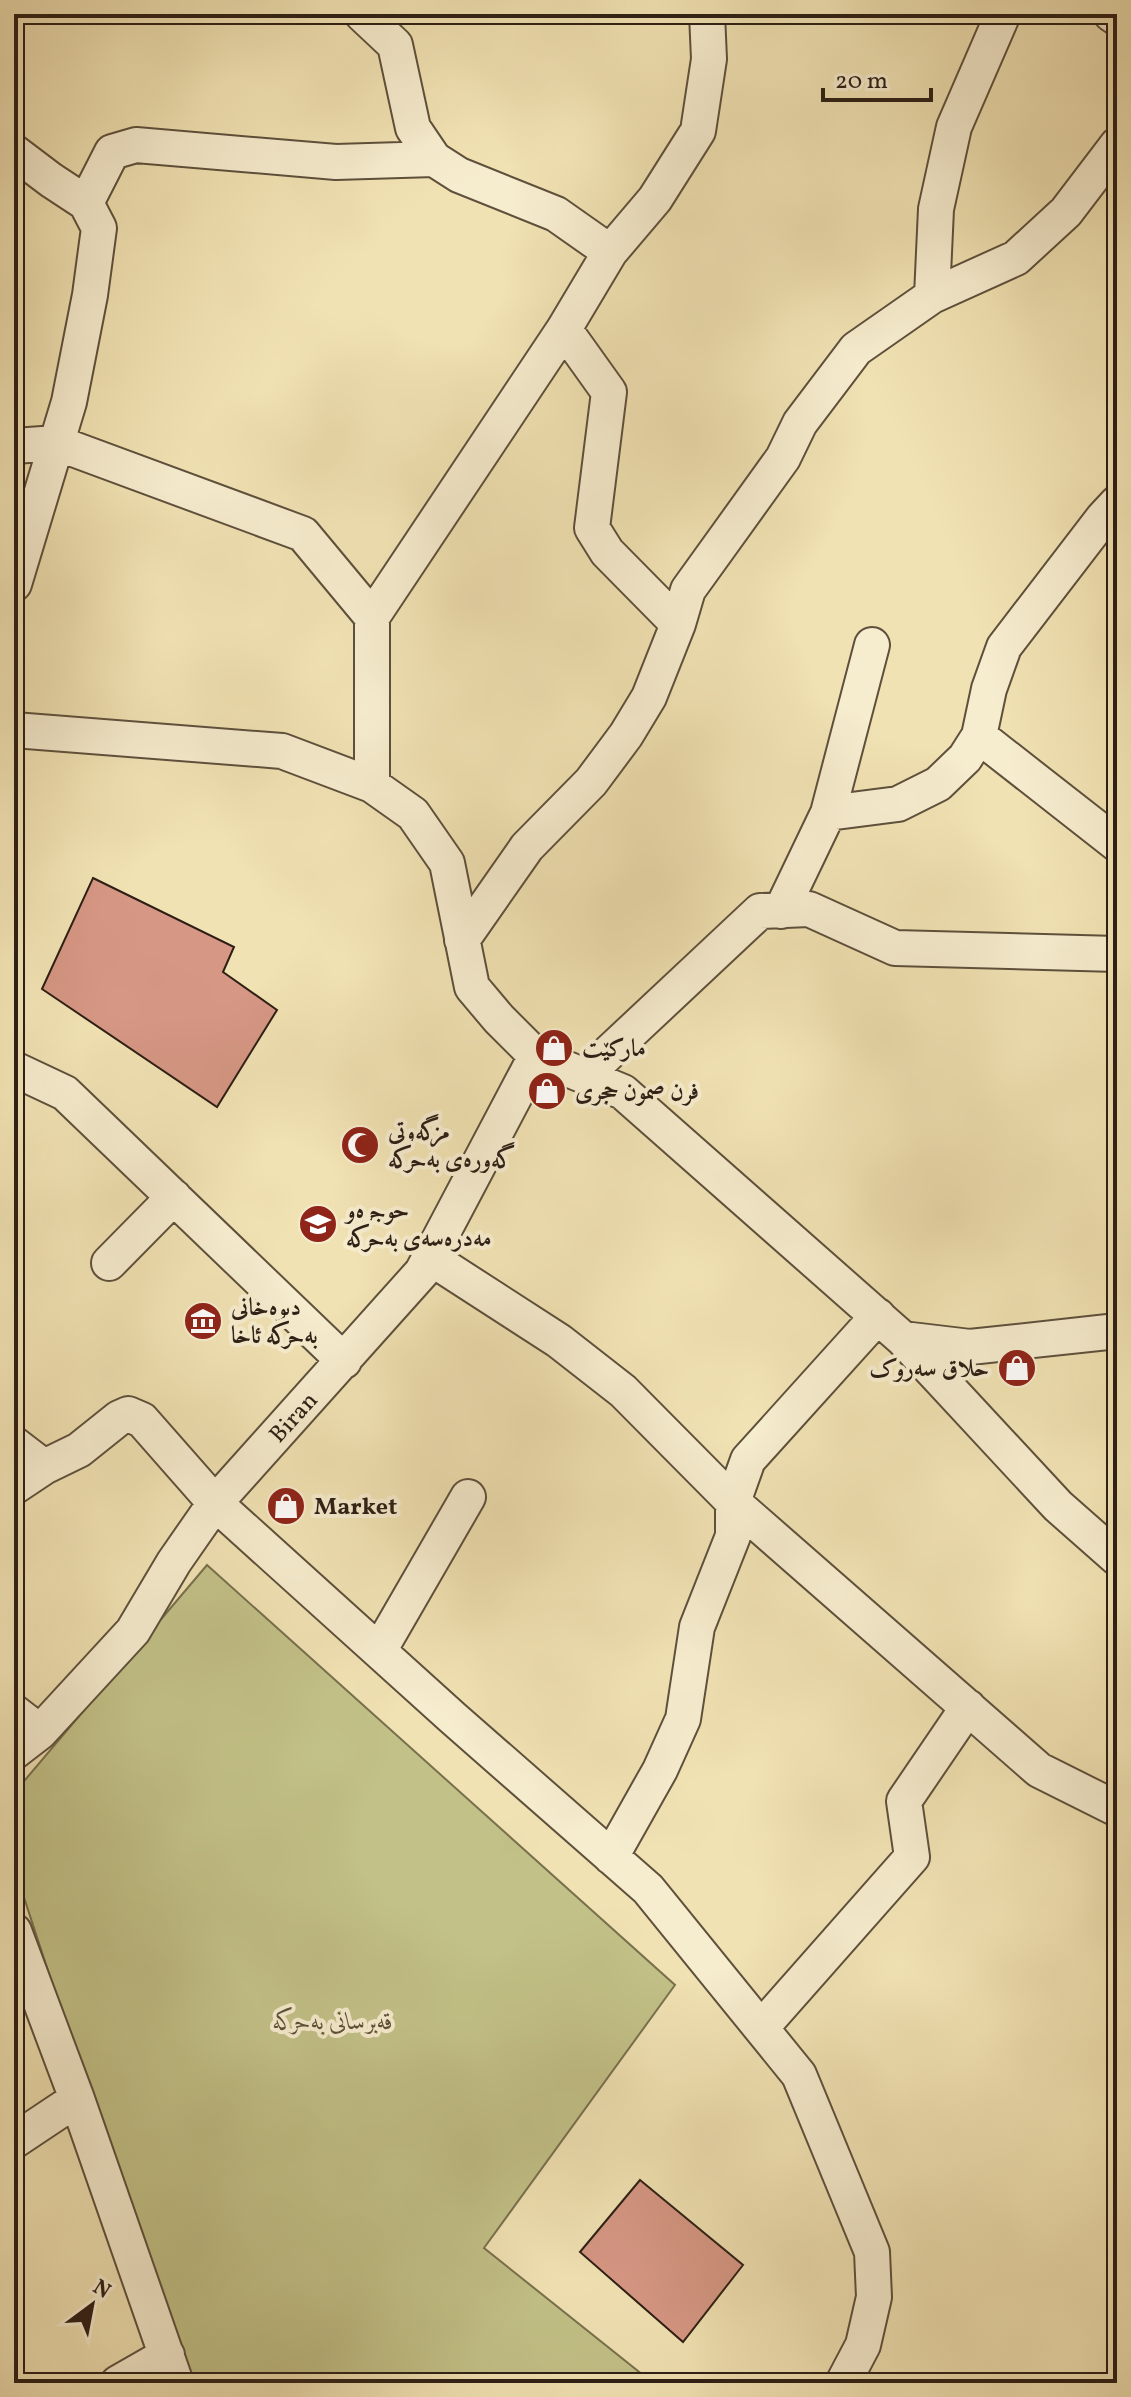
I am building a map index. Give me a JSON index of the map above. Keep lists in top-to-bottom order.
{
  "streets": {
    "street": ["Biran"]
  },
  "parks": ["قەبرسانی بەحرکە"],
  "places": {
    "shop": [
      "مارکێت",
      "فرن صمون حجری",
      "حلاق سەروک",
      "Market"
    ],
    "mosque": ["مزگەوتی گەورەی بەحرکە"],
    "school or university": ["حوجره‌و مه‌دره‌سه‌ی به‌حرکه"],
    "museum": ["دیوەخانی بەحرکە ئاخا"]
  },
  "scale_bar": "20 m",
  "north": "top right"
}
